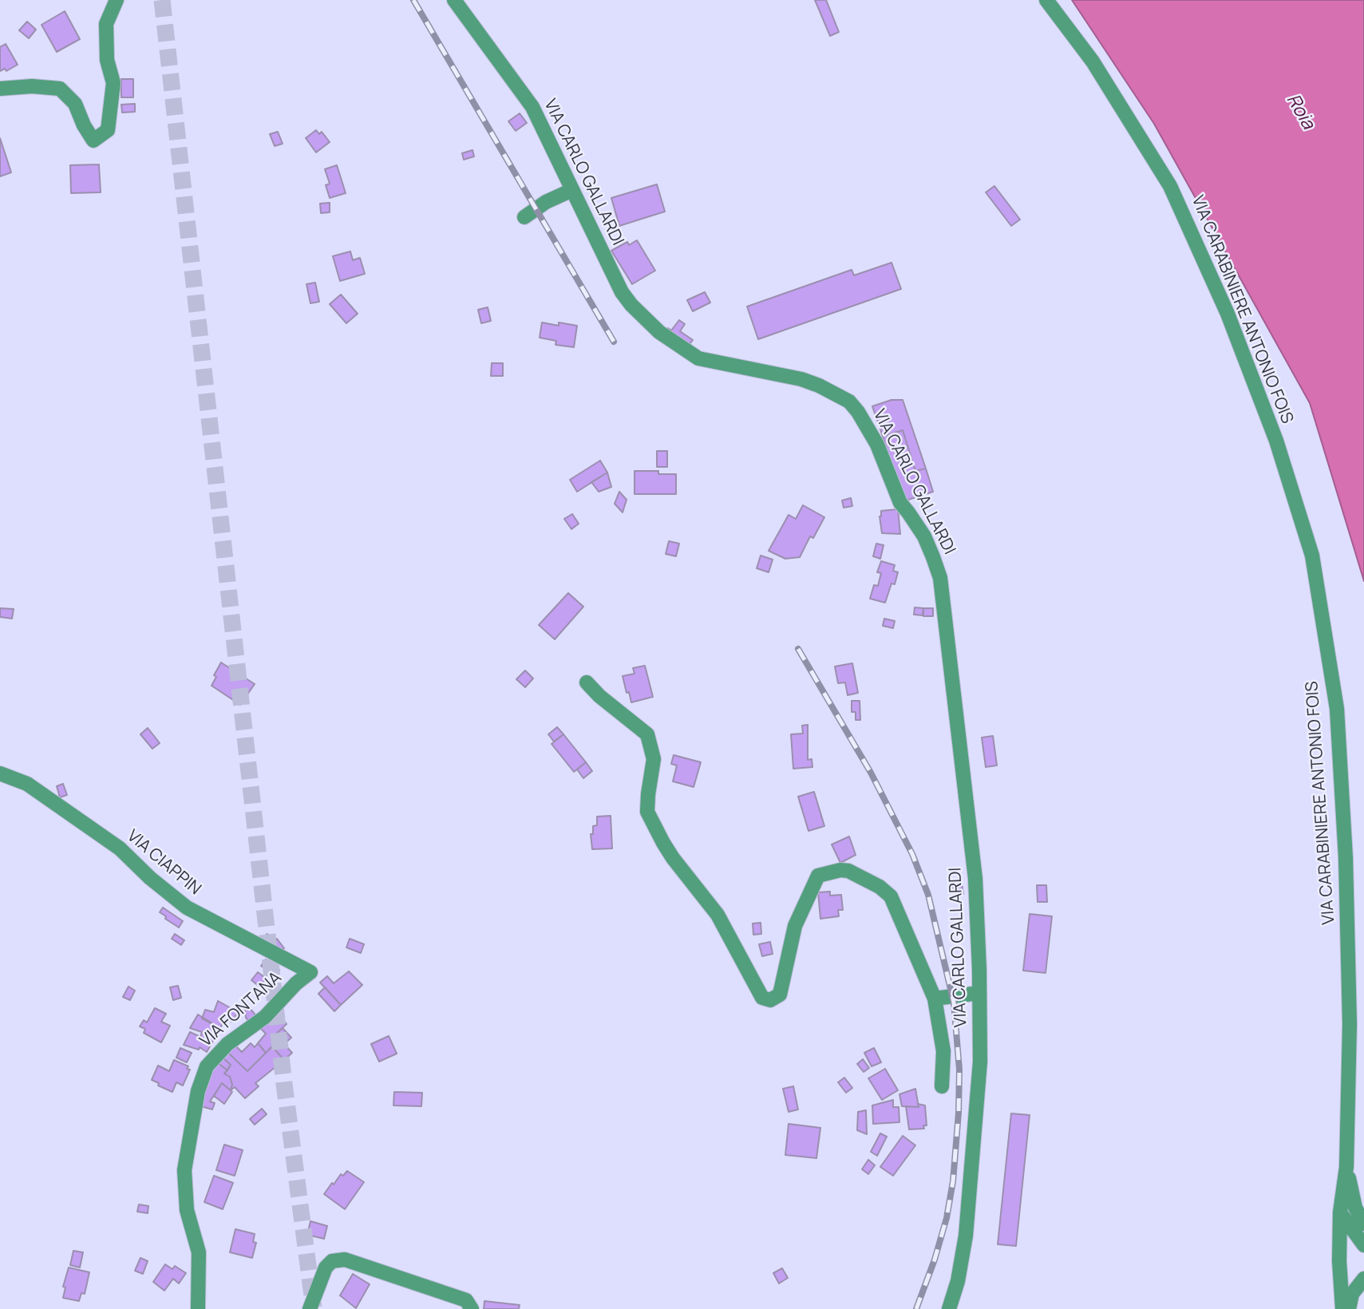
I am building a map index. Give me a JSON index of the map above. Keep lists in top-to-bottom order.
{
  "streets": {
    "street": [
      "VIA CARLO GALLARDI",
      "VIA CARABINIERE ANTONIO FOIS",
      "VIA CIAPPIN",
      "VIA FONTANA"
    ]
  },
  "crossings": [
    ["VIA CIAPPIN", "VIA FONTANA"]
  ],
  "water": ["Roia"]
}
